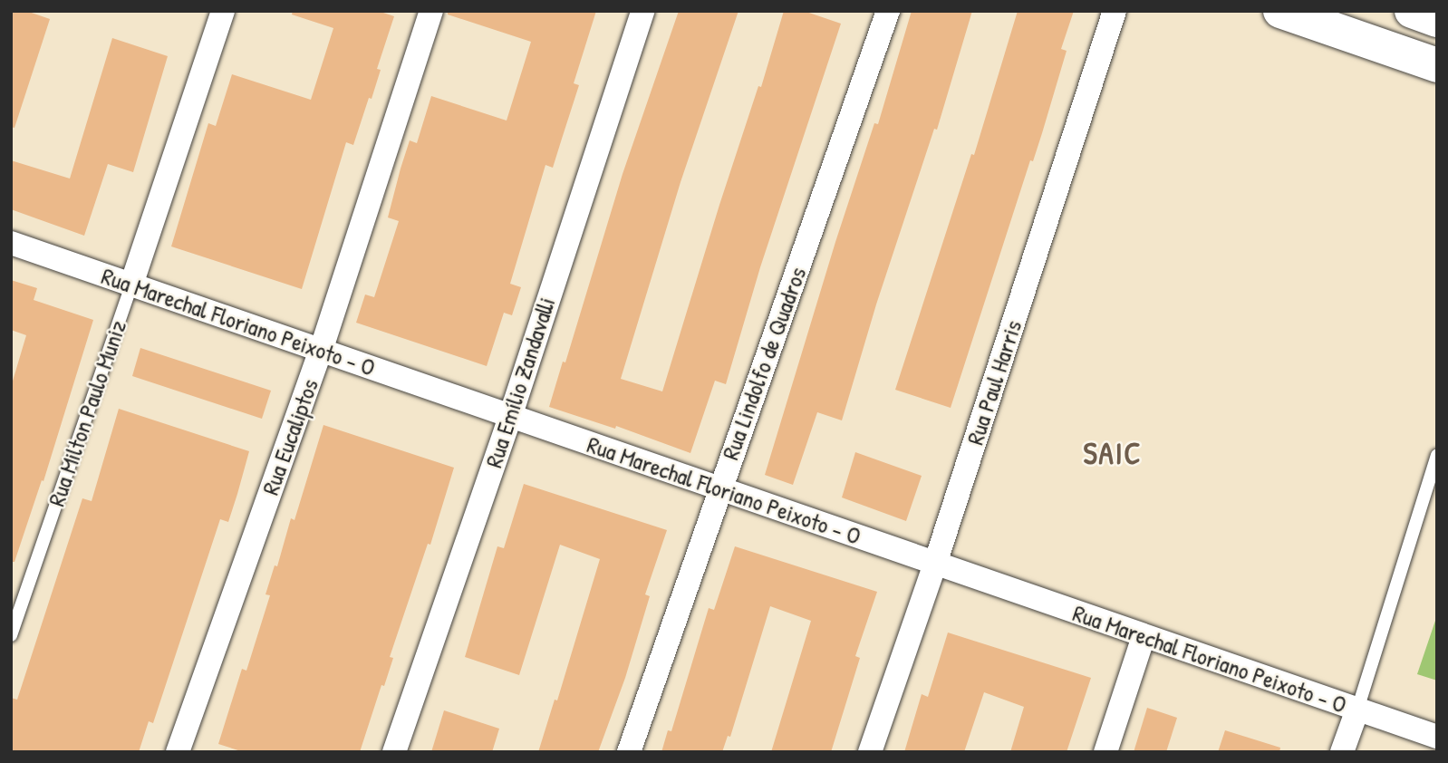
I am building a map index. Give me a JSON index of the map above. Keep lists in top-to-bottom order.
{
  "streets": {
    "street": [
      "Rua Marechal Floriano Peixoto - O",
      "Rua Lindolfo de Quadros",
      "Rua Emílio Zandavalli",
      "Rua Paul Harris",
      "Rua Milton Paulo Muniz",
      "Rua Eucaliptos"
    ]
  },
  "crossings": [
    ["Rua Marechal Floriano Peixoto - O", "Rua Lindolfo de Quadros"],
    ["Rua Marechal Floriano Peixoto - O", "Rua Emílio Zandavalli"],
    ["Rua Marechal Floriano Peixoto - O", "Rua Paul Harris"],
    ["Rua Marechal Floriano Peixoto - O", "Rua Milton Paulo Muniz"],
    ["Rua Marechal Floriano Peixoto - O", "Rua Eucaliptos"]
  ],
  "districts": ["SAIC"]
}
